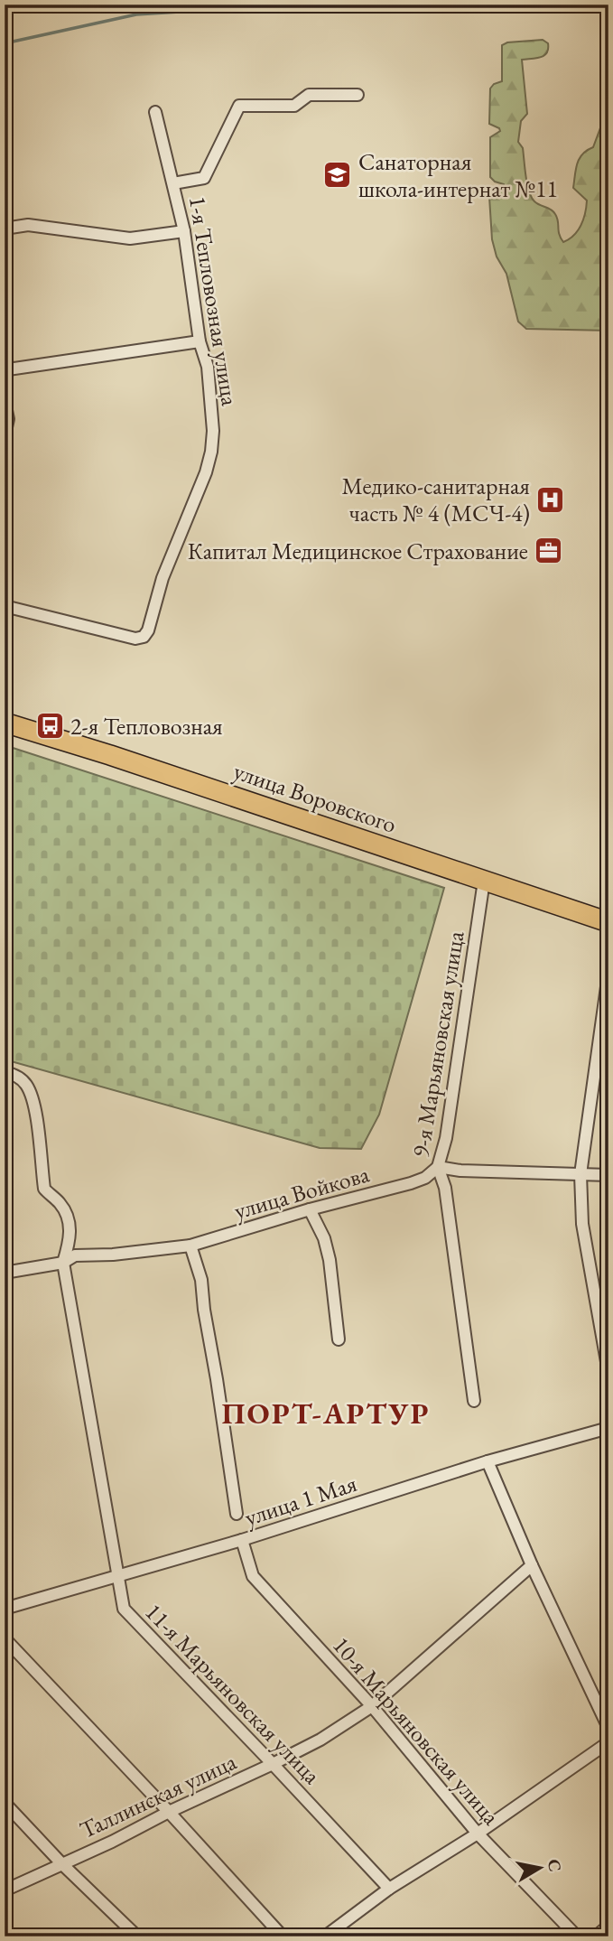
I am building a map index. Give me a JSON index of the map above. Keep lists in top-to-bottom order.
{
  "streets": {
    "main road": ["улица Воровского"],
    "street": [
      "1-я Тепловозная улица",
      "9-я Марьяновская улица",
      "улица Войкова",
      "улица 1 Мая",
      "11-я Марьяновская улица",
      "10-я Марьяновская улица",
      "Таллинская улица"
    ]
  },
  "crossings": [
    ["улица Воровского", "9-я Марьяновская улица"],
    ["9-я Марьяновская улица", "улица Войкова"],
    ["улица Войкова", "11-я Марьяновская улица"],
    ["улица 1 Мая", "11-я Марьяновская улица"],
    ["улица 1 Мая", "10-я Марьяновская улица"],
    ["11-я Марьяновская улица", "Таллинская улица"],
    ["10-я Марьяновская улица", "Таллинская улица"]
  ],
  "districts": ["ПОРТ-АРТУР"],
  "places": {
    "school or university": ["Санаторная школа-интернат №11"],
    "hospital": ["Медико-санитарная часть № 4 (МСЧ-4)"],
    "office": ["Капитал Медицинское Страхование"],
    "bus stop": ["2-я Тепловозная"]
  },
  "north": "right"
}
